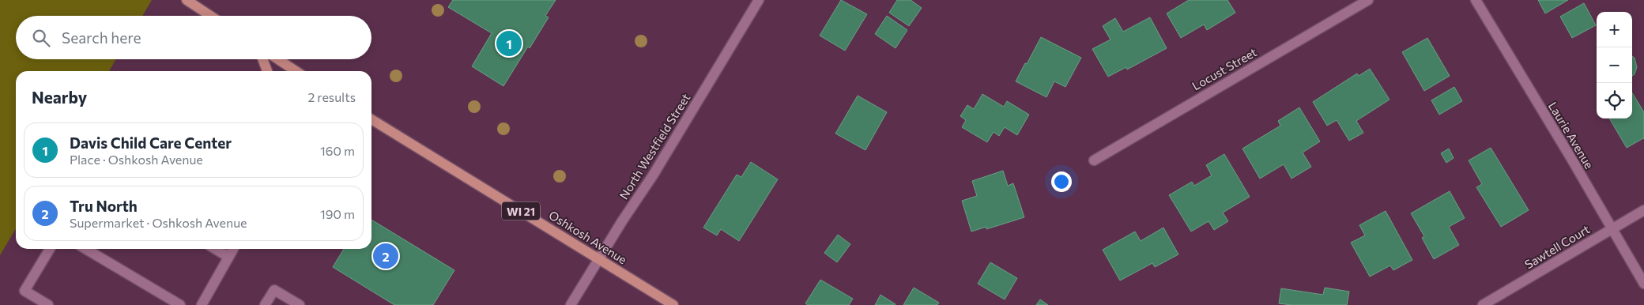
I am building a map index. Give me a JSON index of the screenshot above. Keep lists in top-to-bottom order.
{
  "streets": {
    "main road": ["WI 21", "Oshkosh Avenue"],
    "street": [
      "Locust Street",
      "Laurie Avenue",
      "North Westfield Street",
      "Sawtell Court"
    ]
  },
  "crossings": [
    ["Laurie Avenue", "Sawtell Court"],
    ["North Westfield Street", "Oshkosh Avenue"]
  ],
  "page": {
    "map_buttons": ["+", "−"],
    "search": "Search here",
    "pins": ["1", "2"],
    "heading": ["Nearby", "2 results"],
    "list": [
      {
        "mark": "1",
        "name": "Davis Child Care Center",
        "note": "Place · Oshkosh Avenue",
        "value": "160 m"
      },
      {
        "mark": "2",
        "name": "Tru North",
        "note": "Supermarket · Oshkosh Avenue",
        "value": "190 m"
      }
    ]
  }
}
